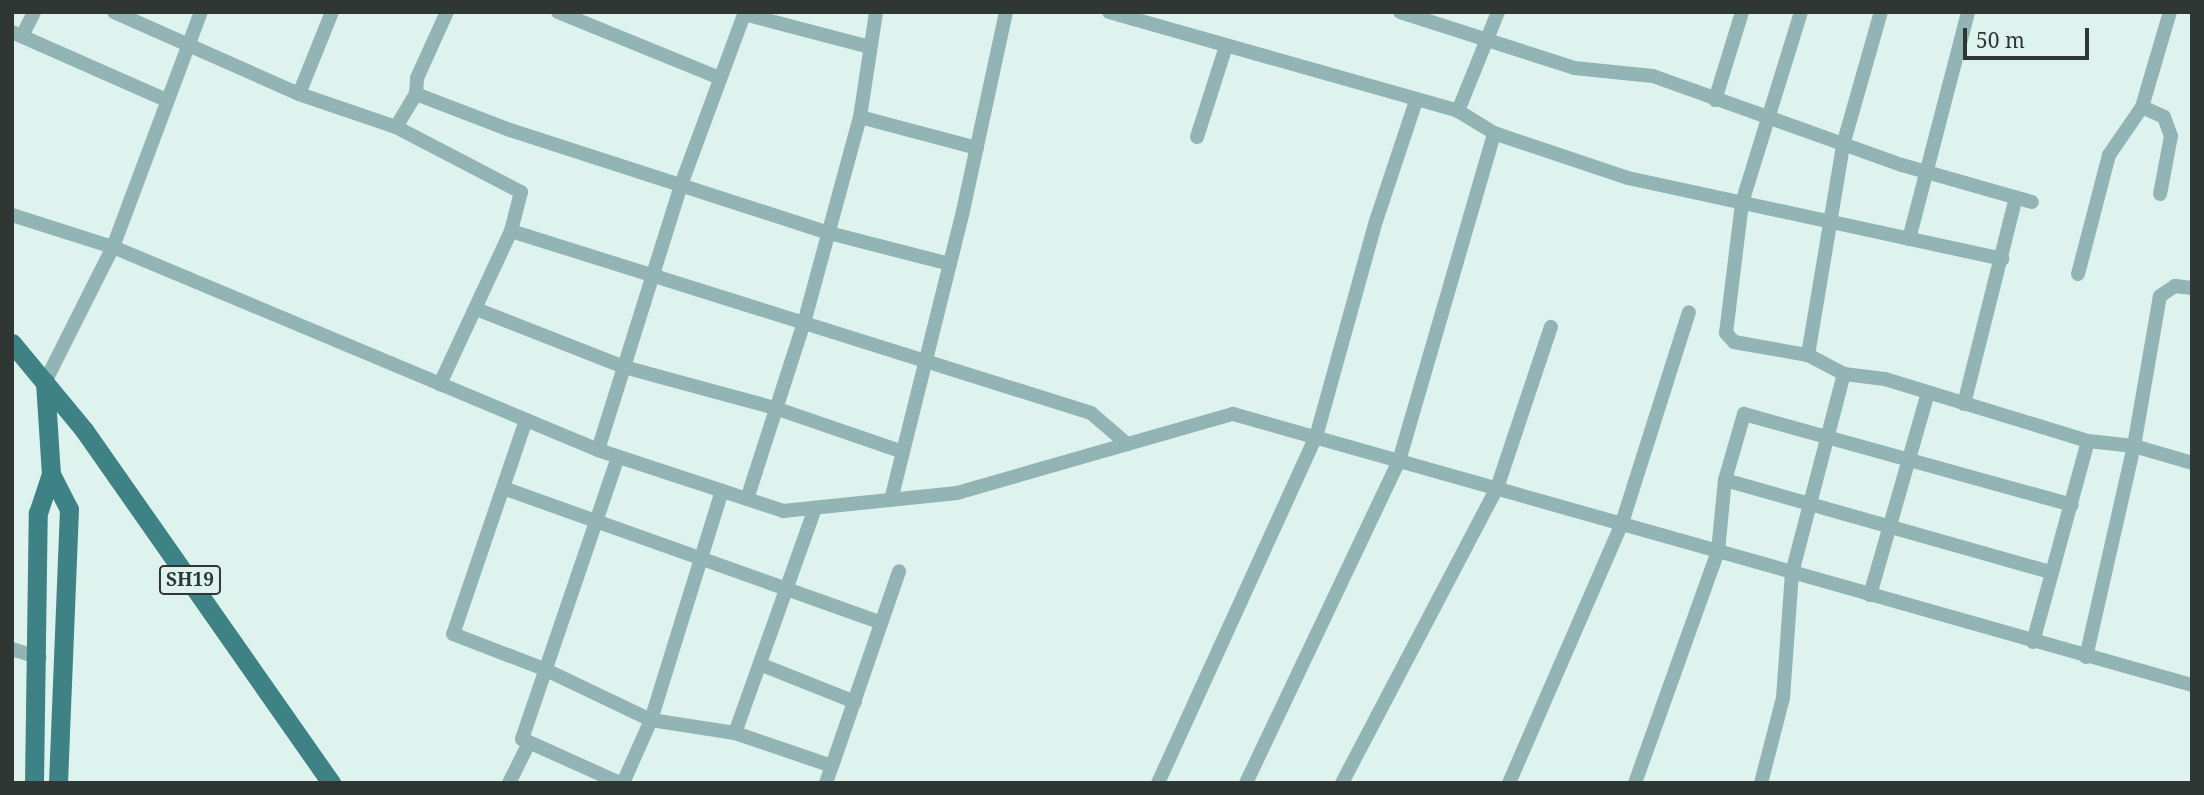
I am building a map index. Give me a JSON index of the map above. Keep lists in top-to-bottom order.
{
  "streets": {
    "main road": ["SH19"]
  },
  "scale_bar": "50 m"
}
